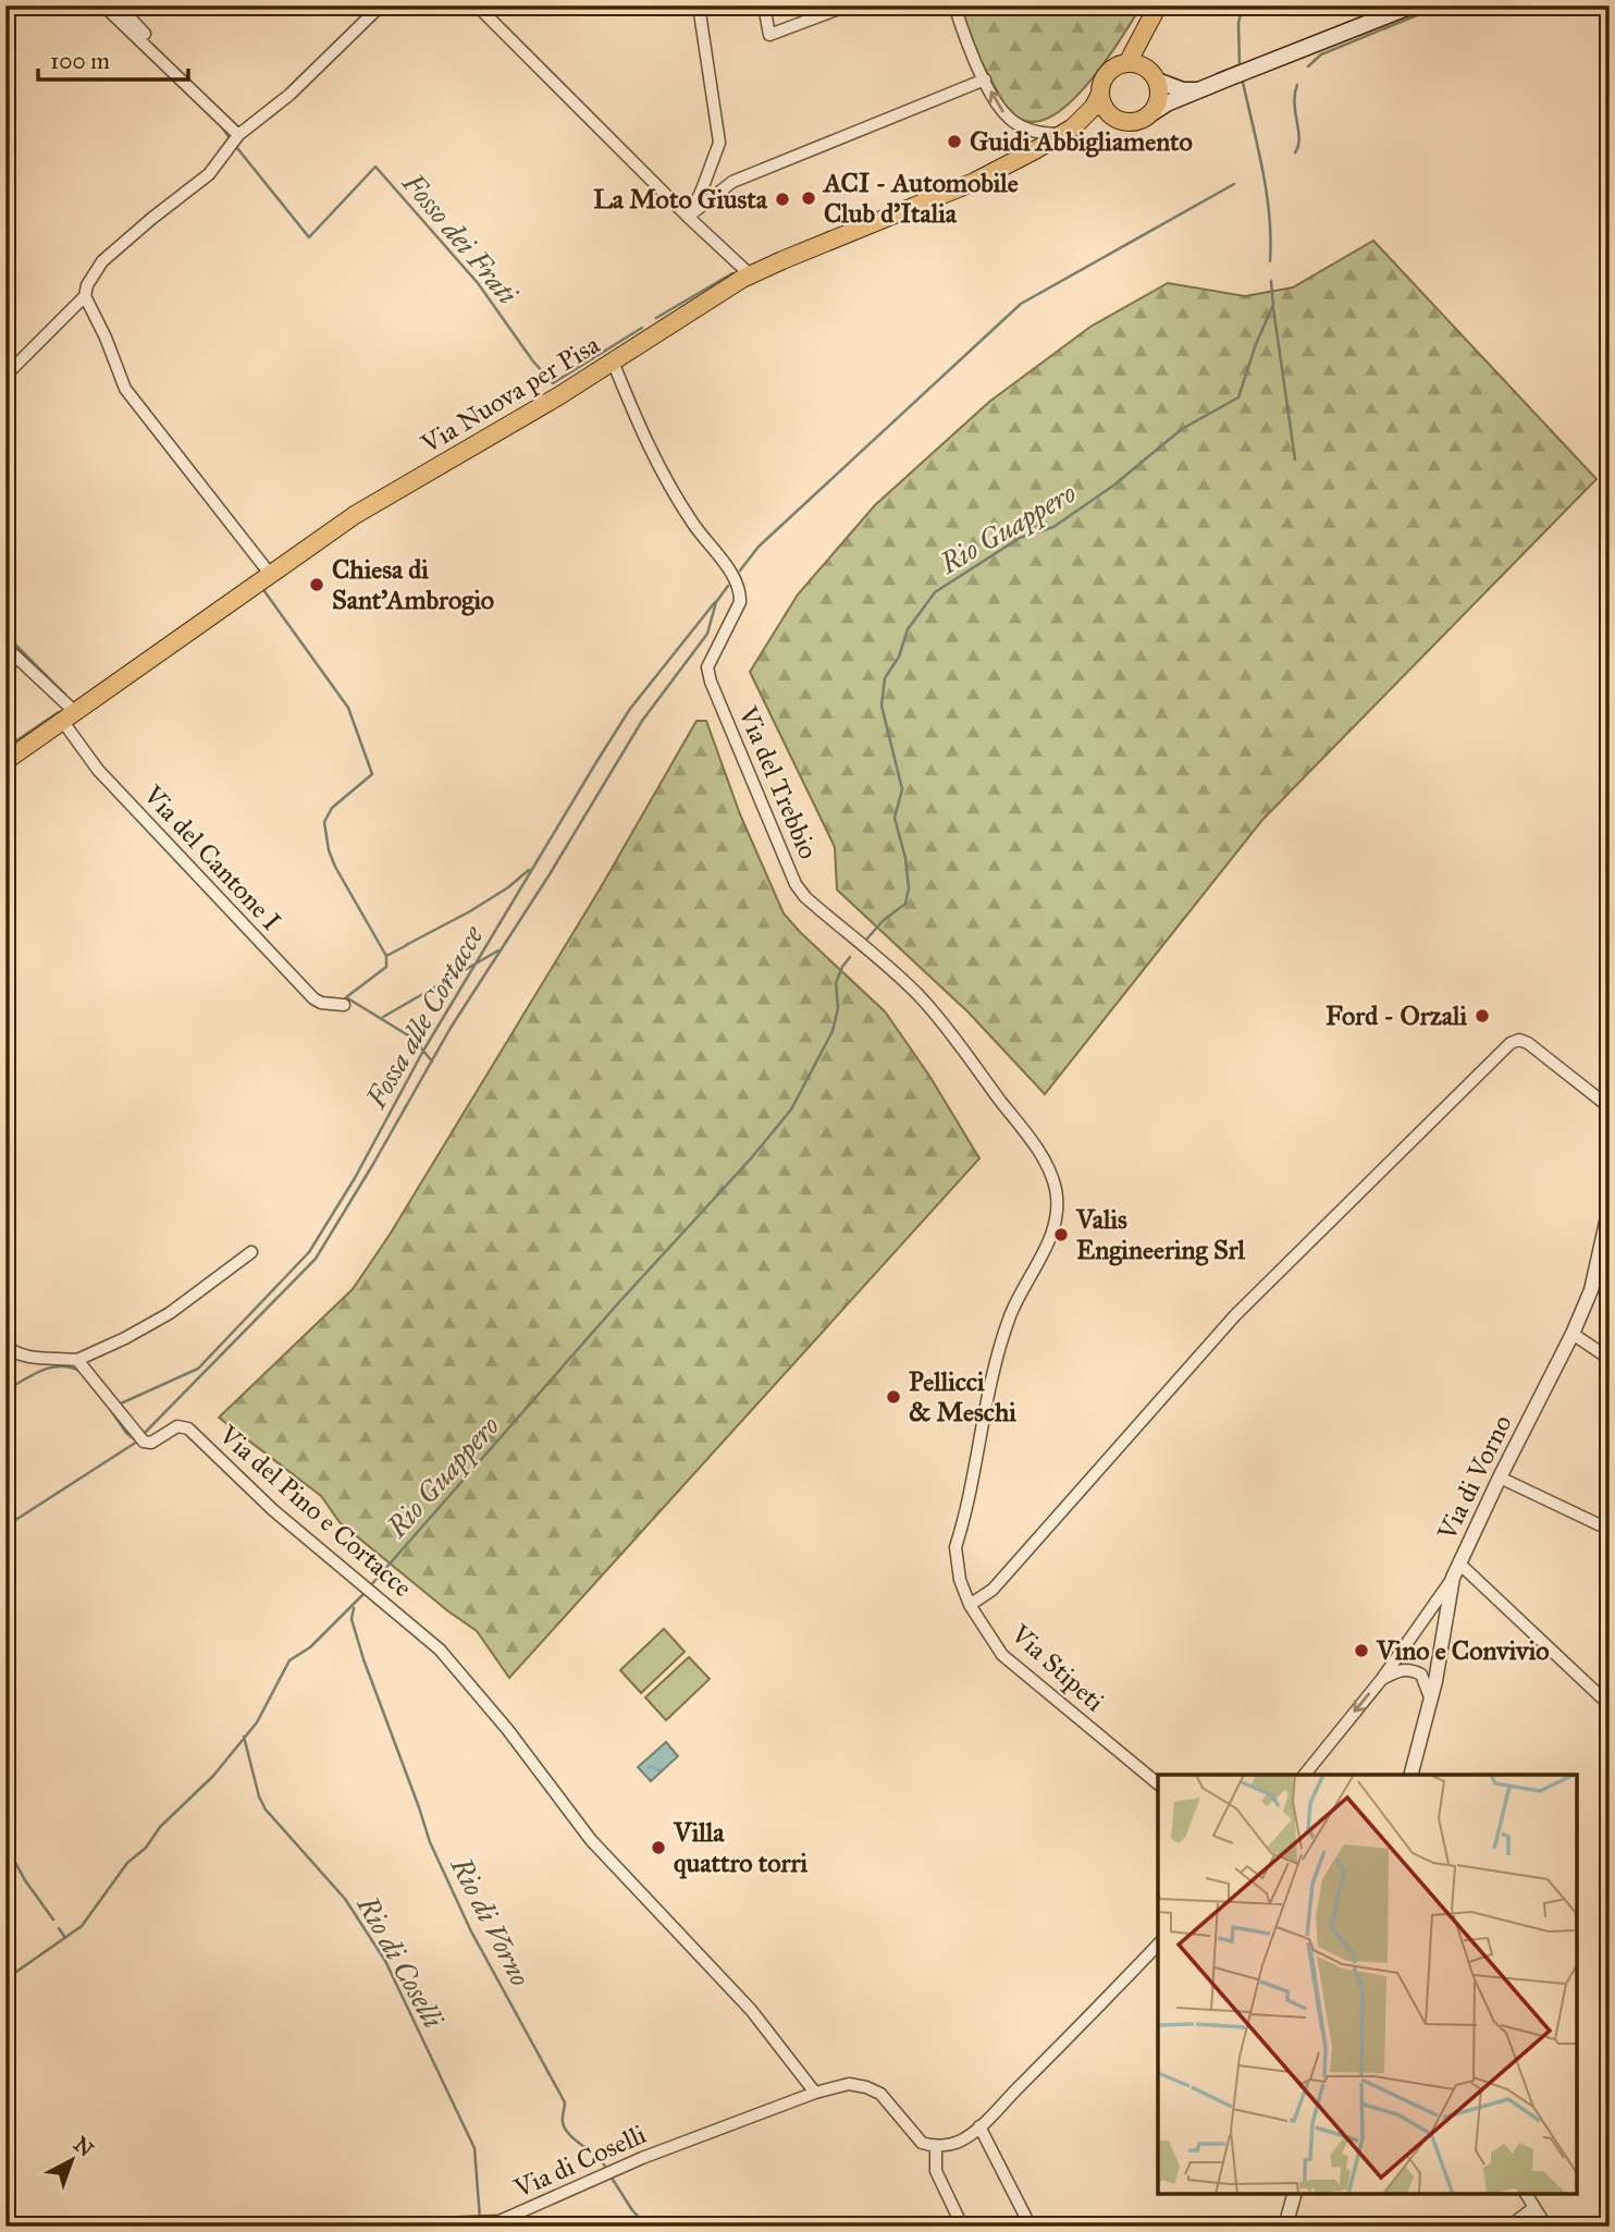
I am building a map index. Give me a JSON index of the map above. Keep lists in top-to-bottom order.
{
  "streets": {
    "main road": ["Via Nuova per Pisa"],
    "street": [
      "Via del Trebbio",
      "Via del Cantone I",
      "Via di Vorno",
      "Via del Pino e Cortacce",
      "Via Stipeti",
      "Via di Coselli"
    ]
  },
  "crossings": [
    ["Via Nuova per Pisa", "Via del Trebbio"],
    ["Via Nuova per Pisa", "Via del Cantone I"],
    ["Via del Trebbio", "Via Stipeti"],
    ["Via del Pino e Cortacce", "Via di Coselli"]
  ],
  "water": [
    "Fosso dei Frati",
    "Rio Guappero",
    "Fossa alle Cortacce",
    "Rio di Vorno",
    "Rio di Coselli"
  ],
  "places": [
    "Guidi Abbigliamento",
    "ACI - Automobile Club d'Italia",
    "La Moto Giusta",
    "Chiesa di Sant'Ambrogio",
    "Ford - Orzali",
    "Valis Engineering Srl",
    "Pellicci & Meschi",
    "Vino e Convivio",
    "Villa quattro torri"
  ],
  "scale_bar": "100 m",
  "north": "top right"
}
